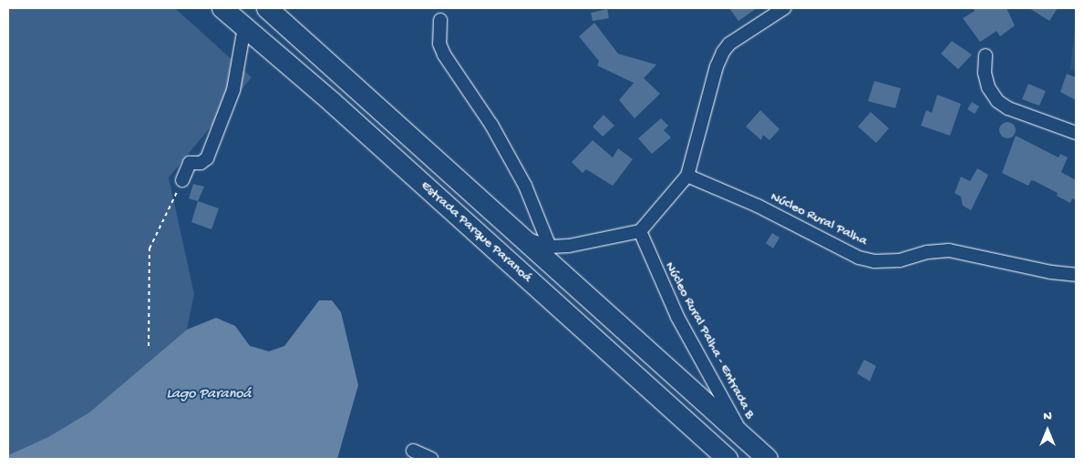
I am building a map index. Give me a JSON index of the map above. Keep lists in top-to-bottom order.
{
  "streets": {
    "main road": ["Estrada Parque Paranoá"],
    "street": ["Núcleo Rural Palha", "Núcleo Rural Palha - Entrada B"]
  },
  "crossings": [
    ["Estrada Parque Paranoá", "Núcleo Rural Palha - Entrada B"]
  ],
  "water": ["Lago Paranoá"],
  "north": "top"
}
